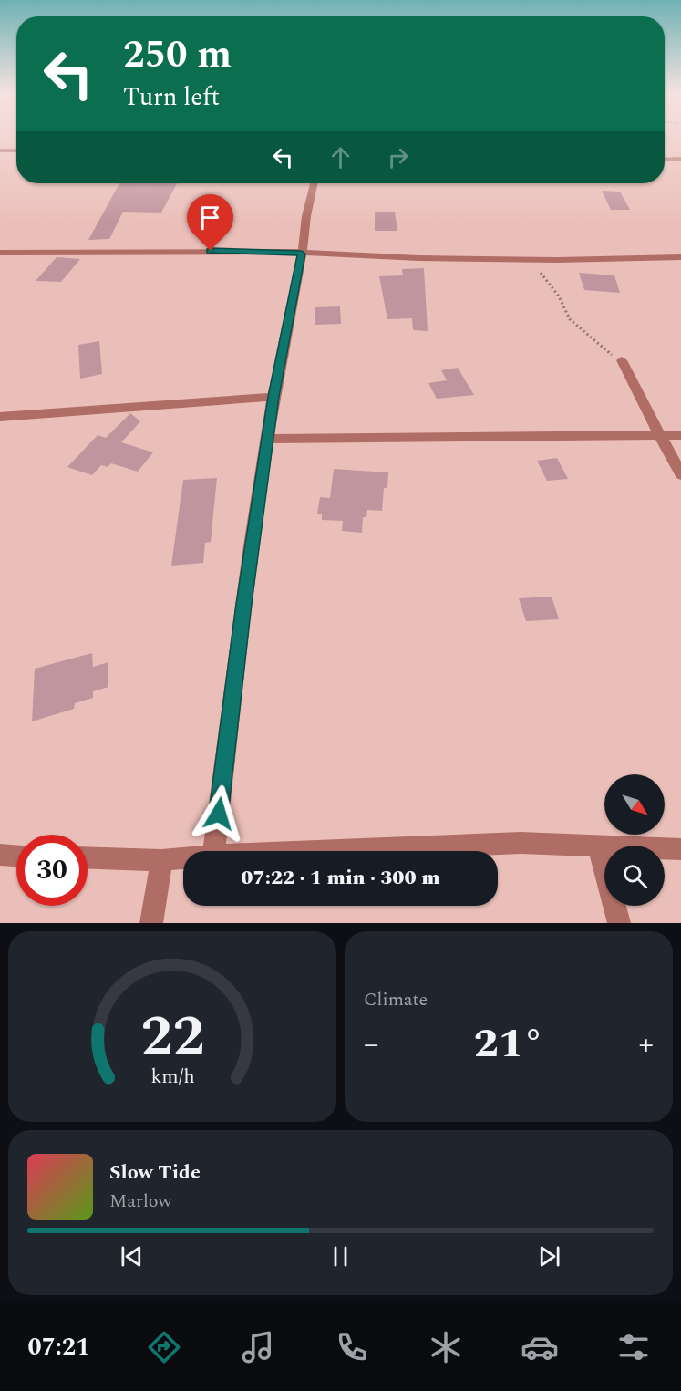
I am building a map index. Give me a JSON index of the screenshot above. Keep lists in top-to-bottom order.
{
  "north": "bottom right",
  "page": {
    "turn": ["250 m", "Turn left"],
    "limit": "30",
    "trip": "07:22 · 1 min · 300 m",
    "tile": "Climate",
    "heat": ["−", "21°", "+"],
    "song": ["Slow Tide", "Marlow"],
    "tabs": "07:21",
    "gauge": ["22", "km/h"]
  }
}
